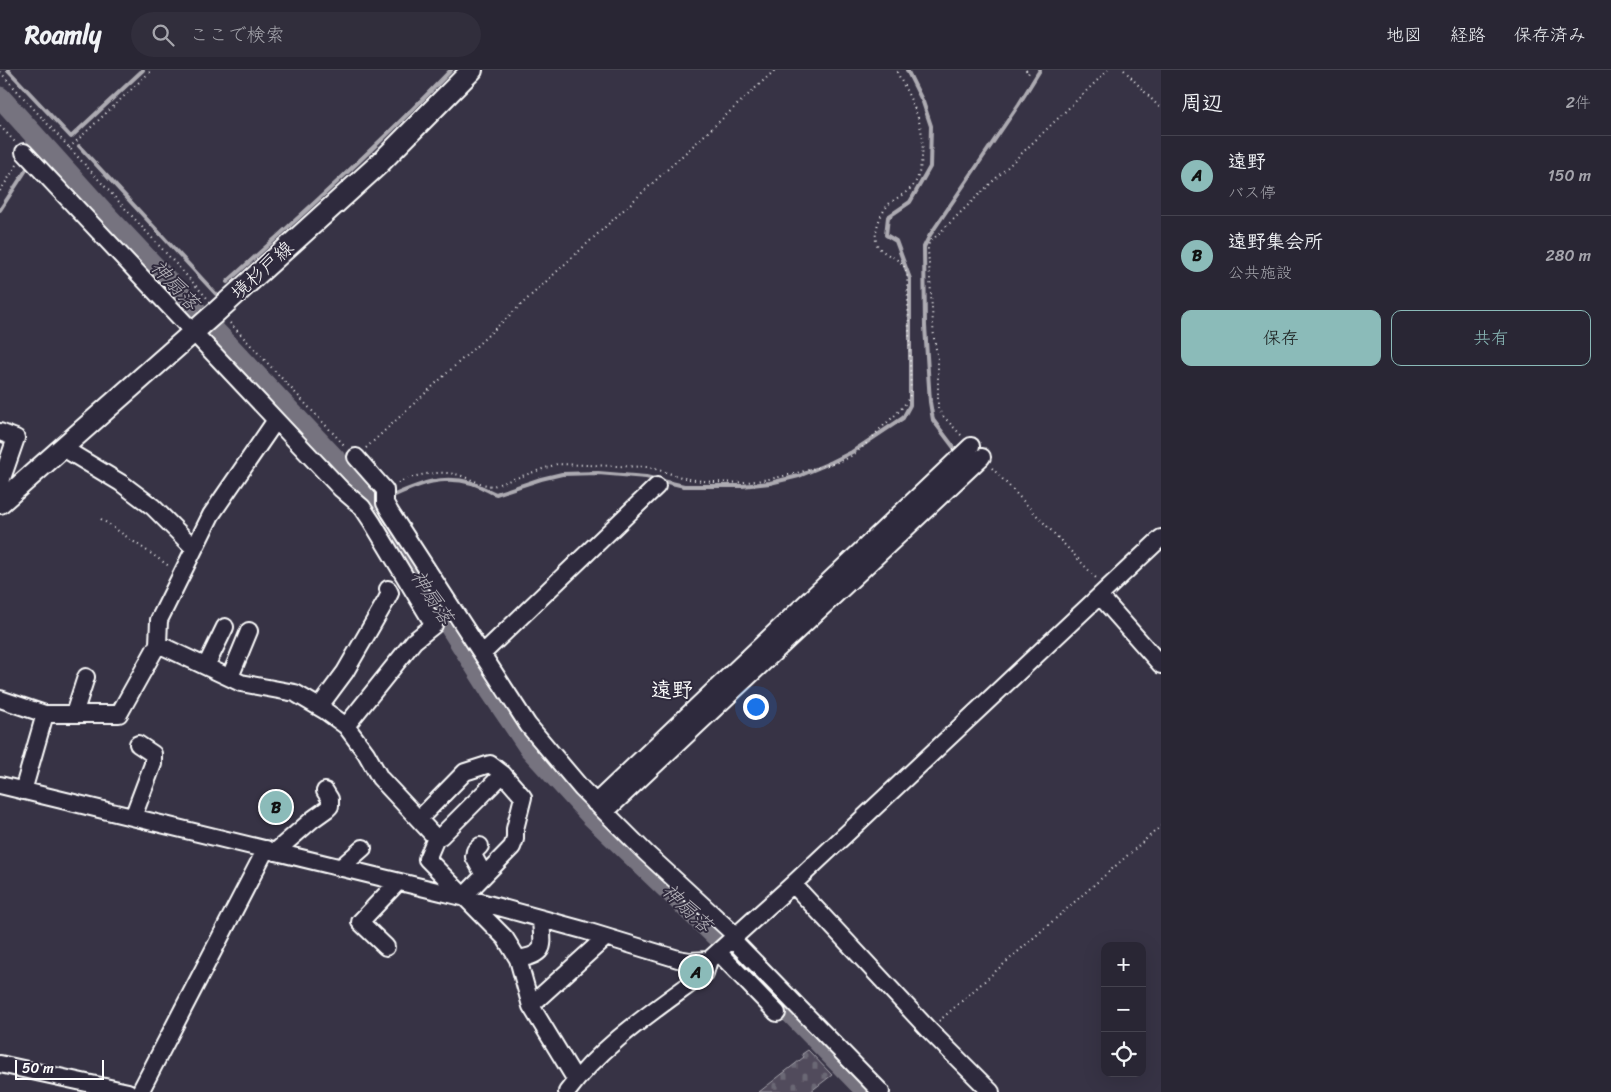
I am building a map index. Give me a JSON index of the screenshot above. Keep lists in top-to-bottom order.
{
  "streets": {
    "main road": ["境杉戸線"]
  },
  "districts": ["遠野"],
  "water": ["神扇落"],
  "scale_bar": "50 m",
  "page": {
    "header": "Roamly",
    "search": "ここで検索",
    "nav": ["地図", "経路", "保存済み"],
    "heading": ["周辺", "2件"],
    "list": [
      {
        "mark": "A",
        "name": "遠野",
        "note": "バス停",
        "value": "150 m"
      },
      {
        "mark": "B",
        "name": "遠野集会所",
        "note": "公共施設",
        "value": "280 m"
      }
    ],
    "buttons": ["保存", "共有"],
    "pins": ["B", "A"],
    "map_buttons": ["+", "−"],
    "scale": "50 m"
  }
}
